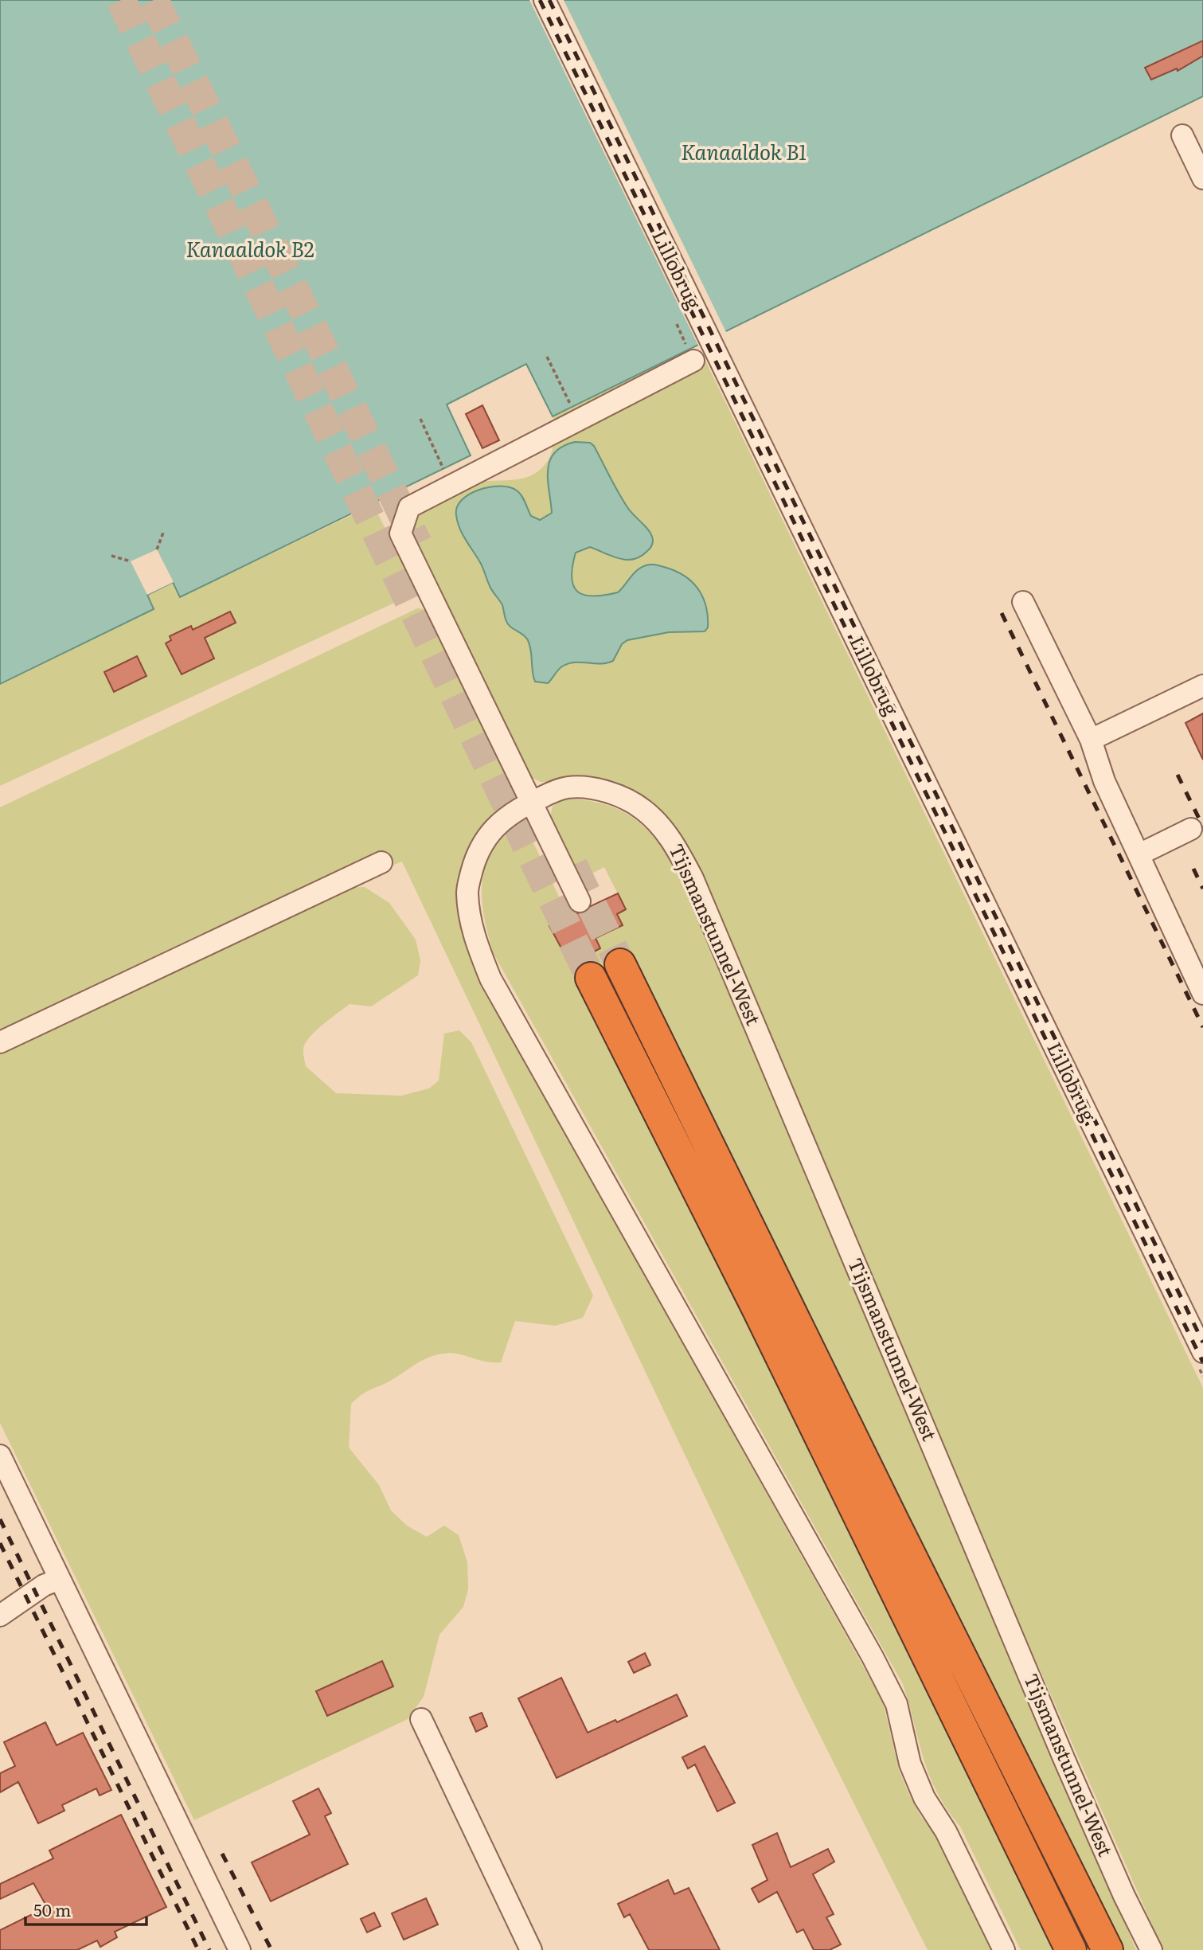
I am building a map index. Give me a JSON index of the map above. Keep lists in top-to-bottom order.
{
  "streets": {
    "street": ["Lillobrug", "Tijsmanstunnel-West"]
  },
  "water": ["Kanaaldok B1", "Kanaaldok B2"],
  "scale_bar": "50 m"
}
